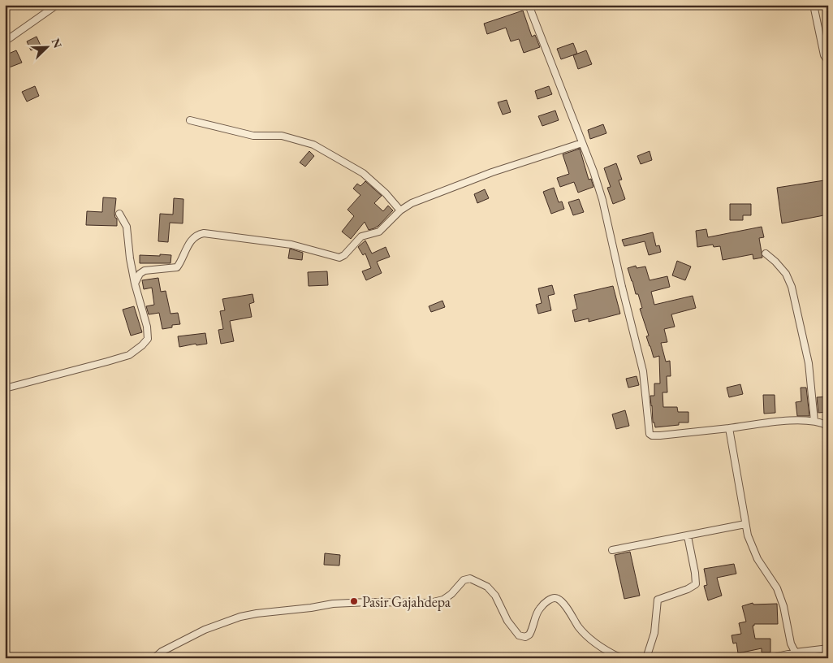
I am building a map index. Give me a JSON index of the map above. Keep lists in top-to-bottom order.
{
  "places": ["Pasir Gajahdepa"],
  "north": "top right"
}
